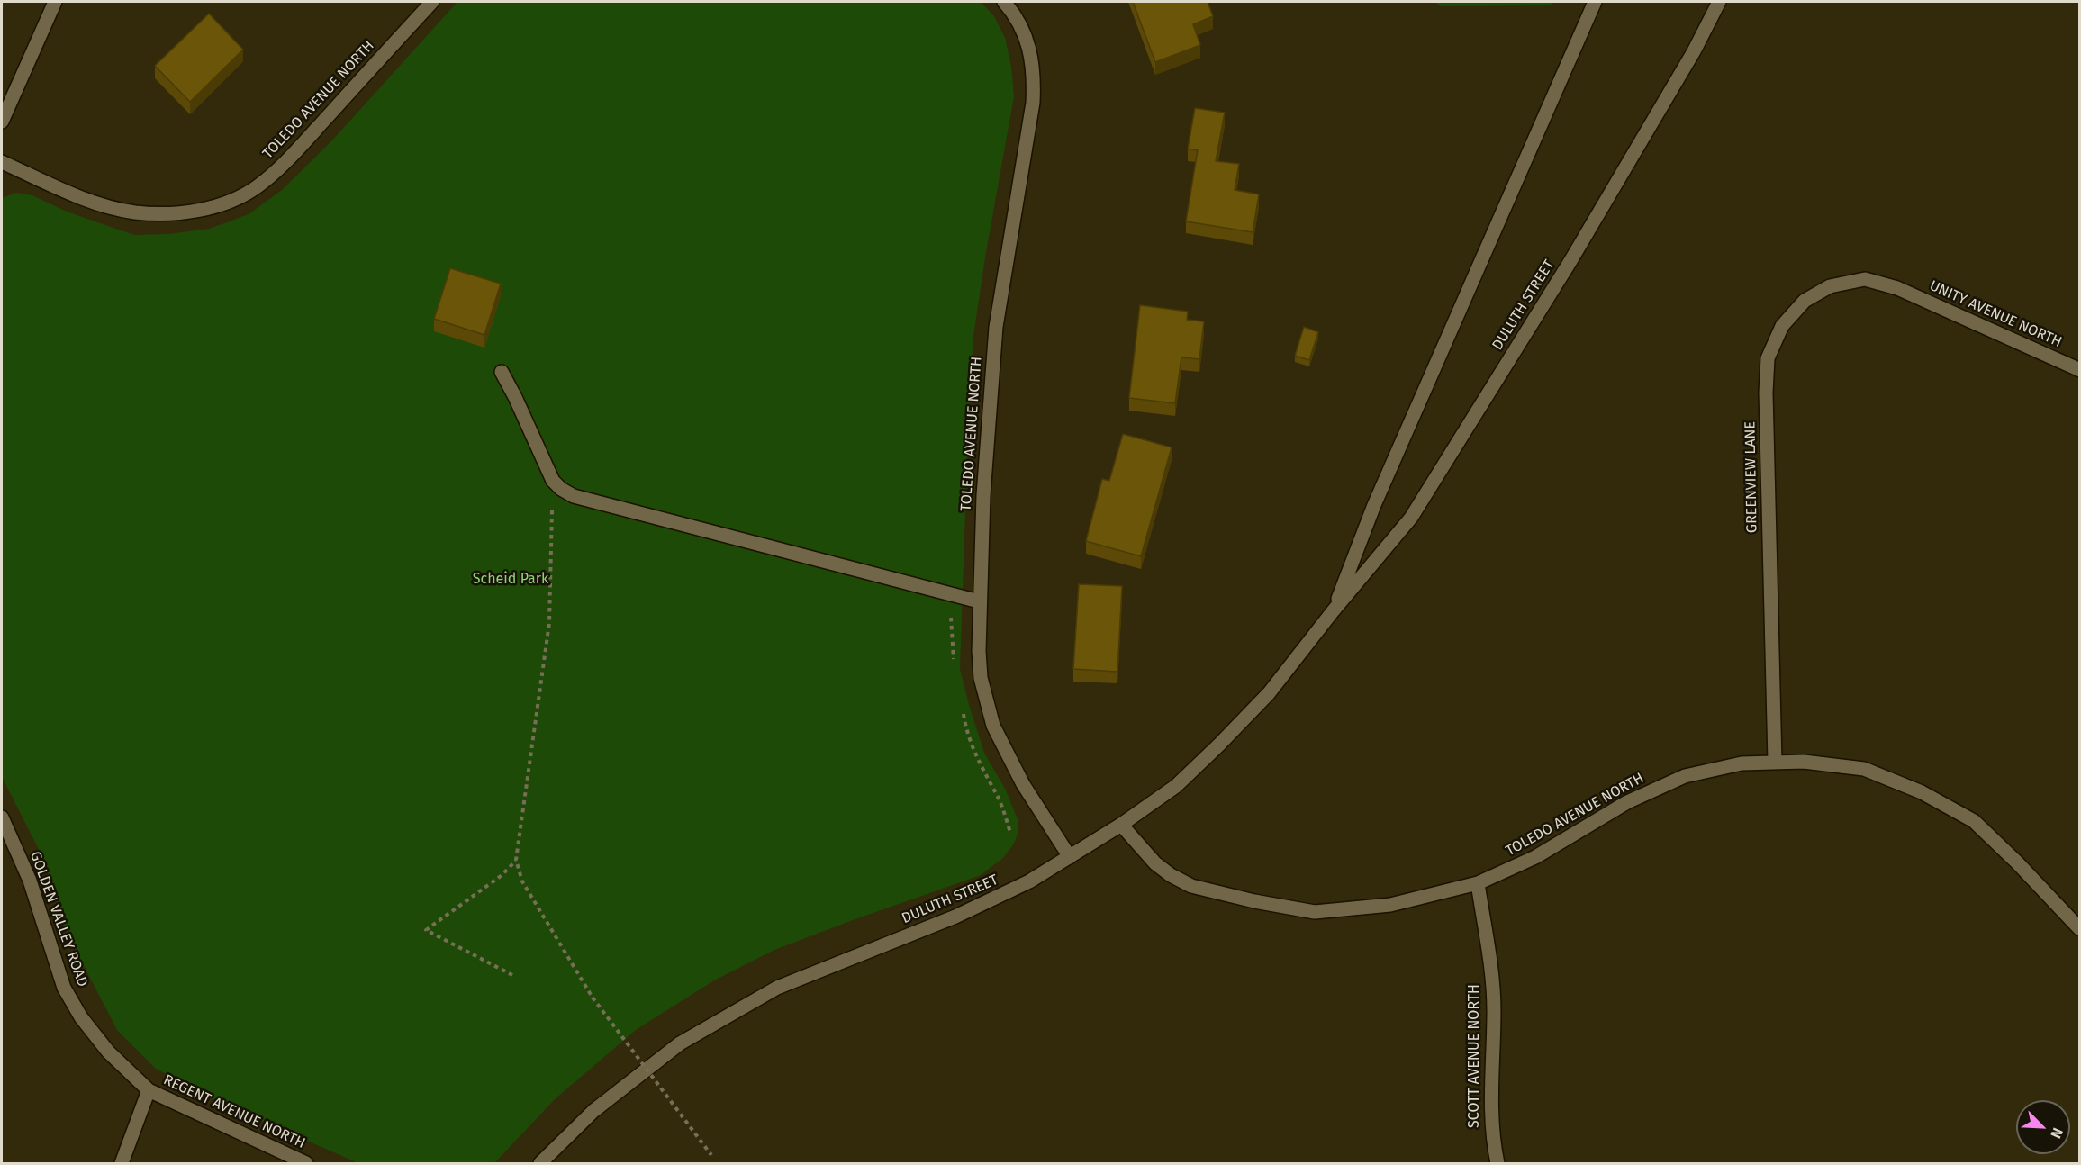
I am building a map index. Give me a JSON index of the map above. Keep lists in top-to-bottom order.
{
  "streets": {
    "street": [
      "TOLEDO AVENUE NORTH",
      "DULUTH STREET",
      "UNITY AVENUE NORTH",
      "GREENVIEW LANE",
      "GOLDEN VALLEY ROAD",
      "SCOTT AVENUE NORTH",
      "REGENT AVENUE NORTH"
    ]
  },
  "crossings": [
    ["TOLEDO AVENUE NORTH", "DULUTH STREET"],
    ["TOLEDO AVENUE NORTH", "GREENVIEW LANE"],
    ["TOLEDO AVENUE NORTH", "SCOTT AVENUE NORTH"],
    ["UNITY AVENUE NORTH", "GREENVIEW LANE"],
    ["GOLDEN VALLEY ROAD", "REGENT AVENUE NORTH"]
  ],
  "parks": ["Scheid Park"],
  "north": "bottom right"
}
